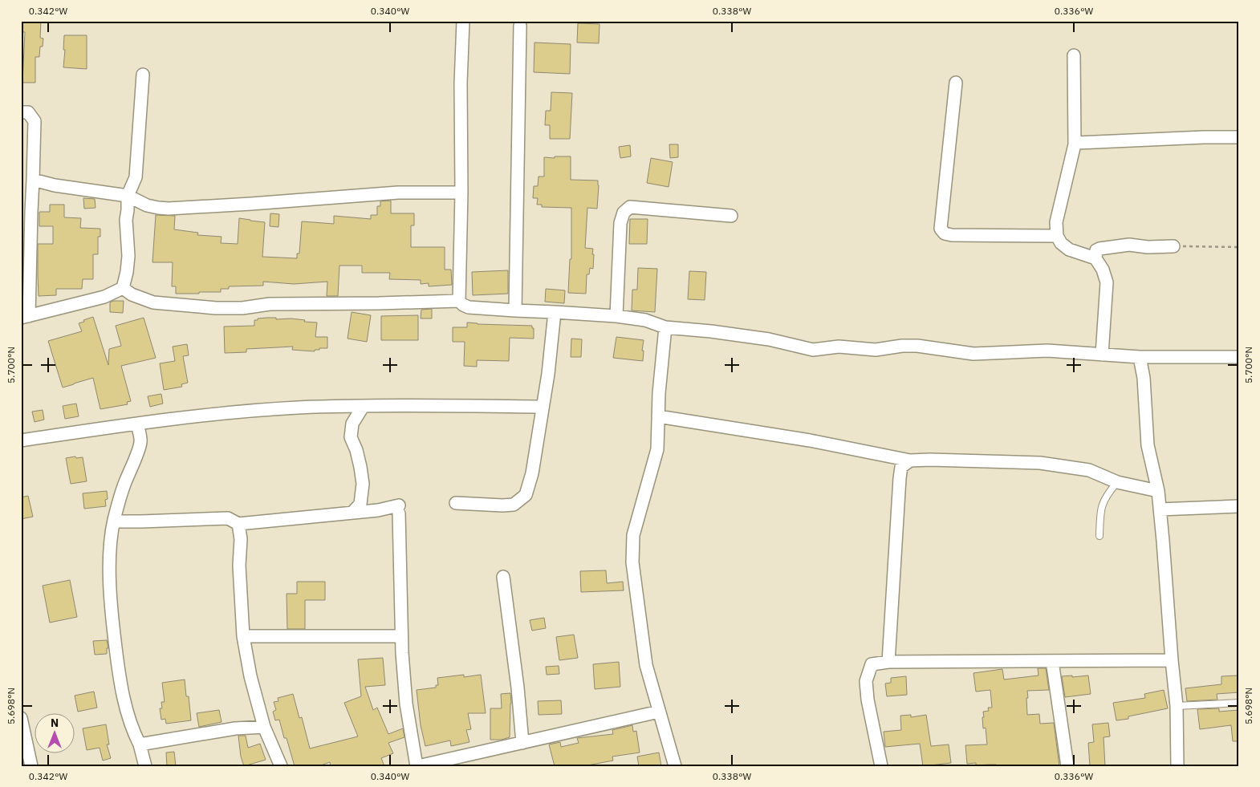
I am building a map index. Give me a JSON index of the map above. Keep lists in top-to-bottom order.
{
  "north": "top",
  "coordinates": [
    "0.342°W",
    "0.340°W",
    "0.338°W",
    "0.336°W",
    "5.700°N",
    "5.698°N"
  ]
}
